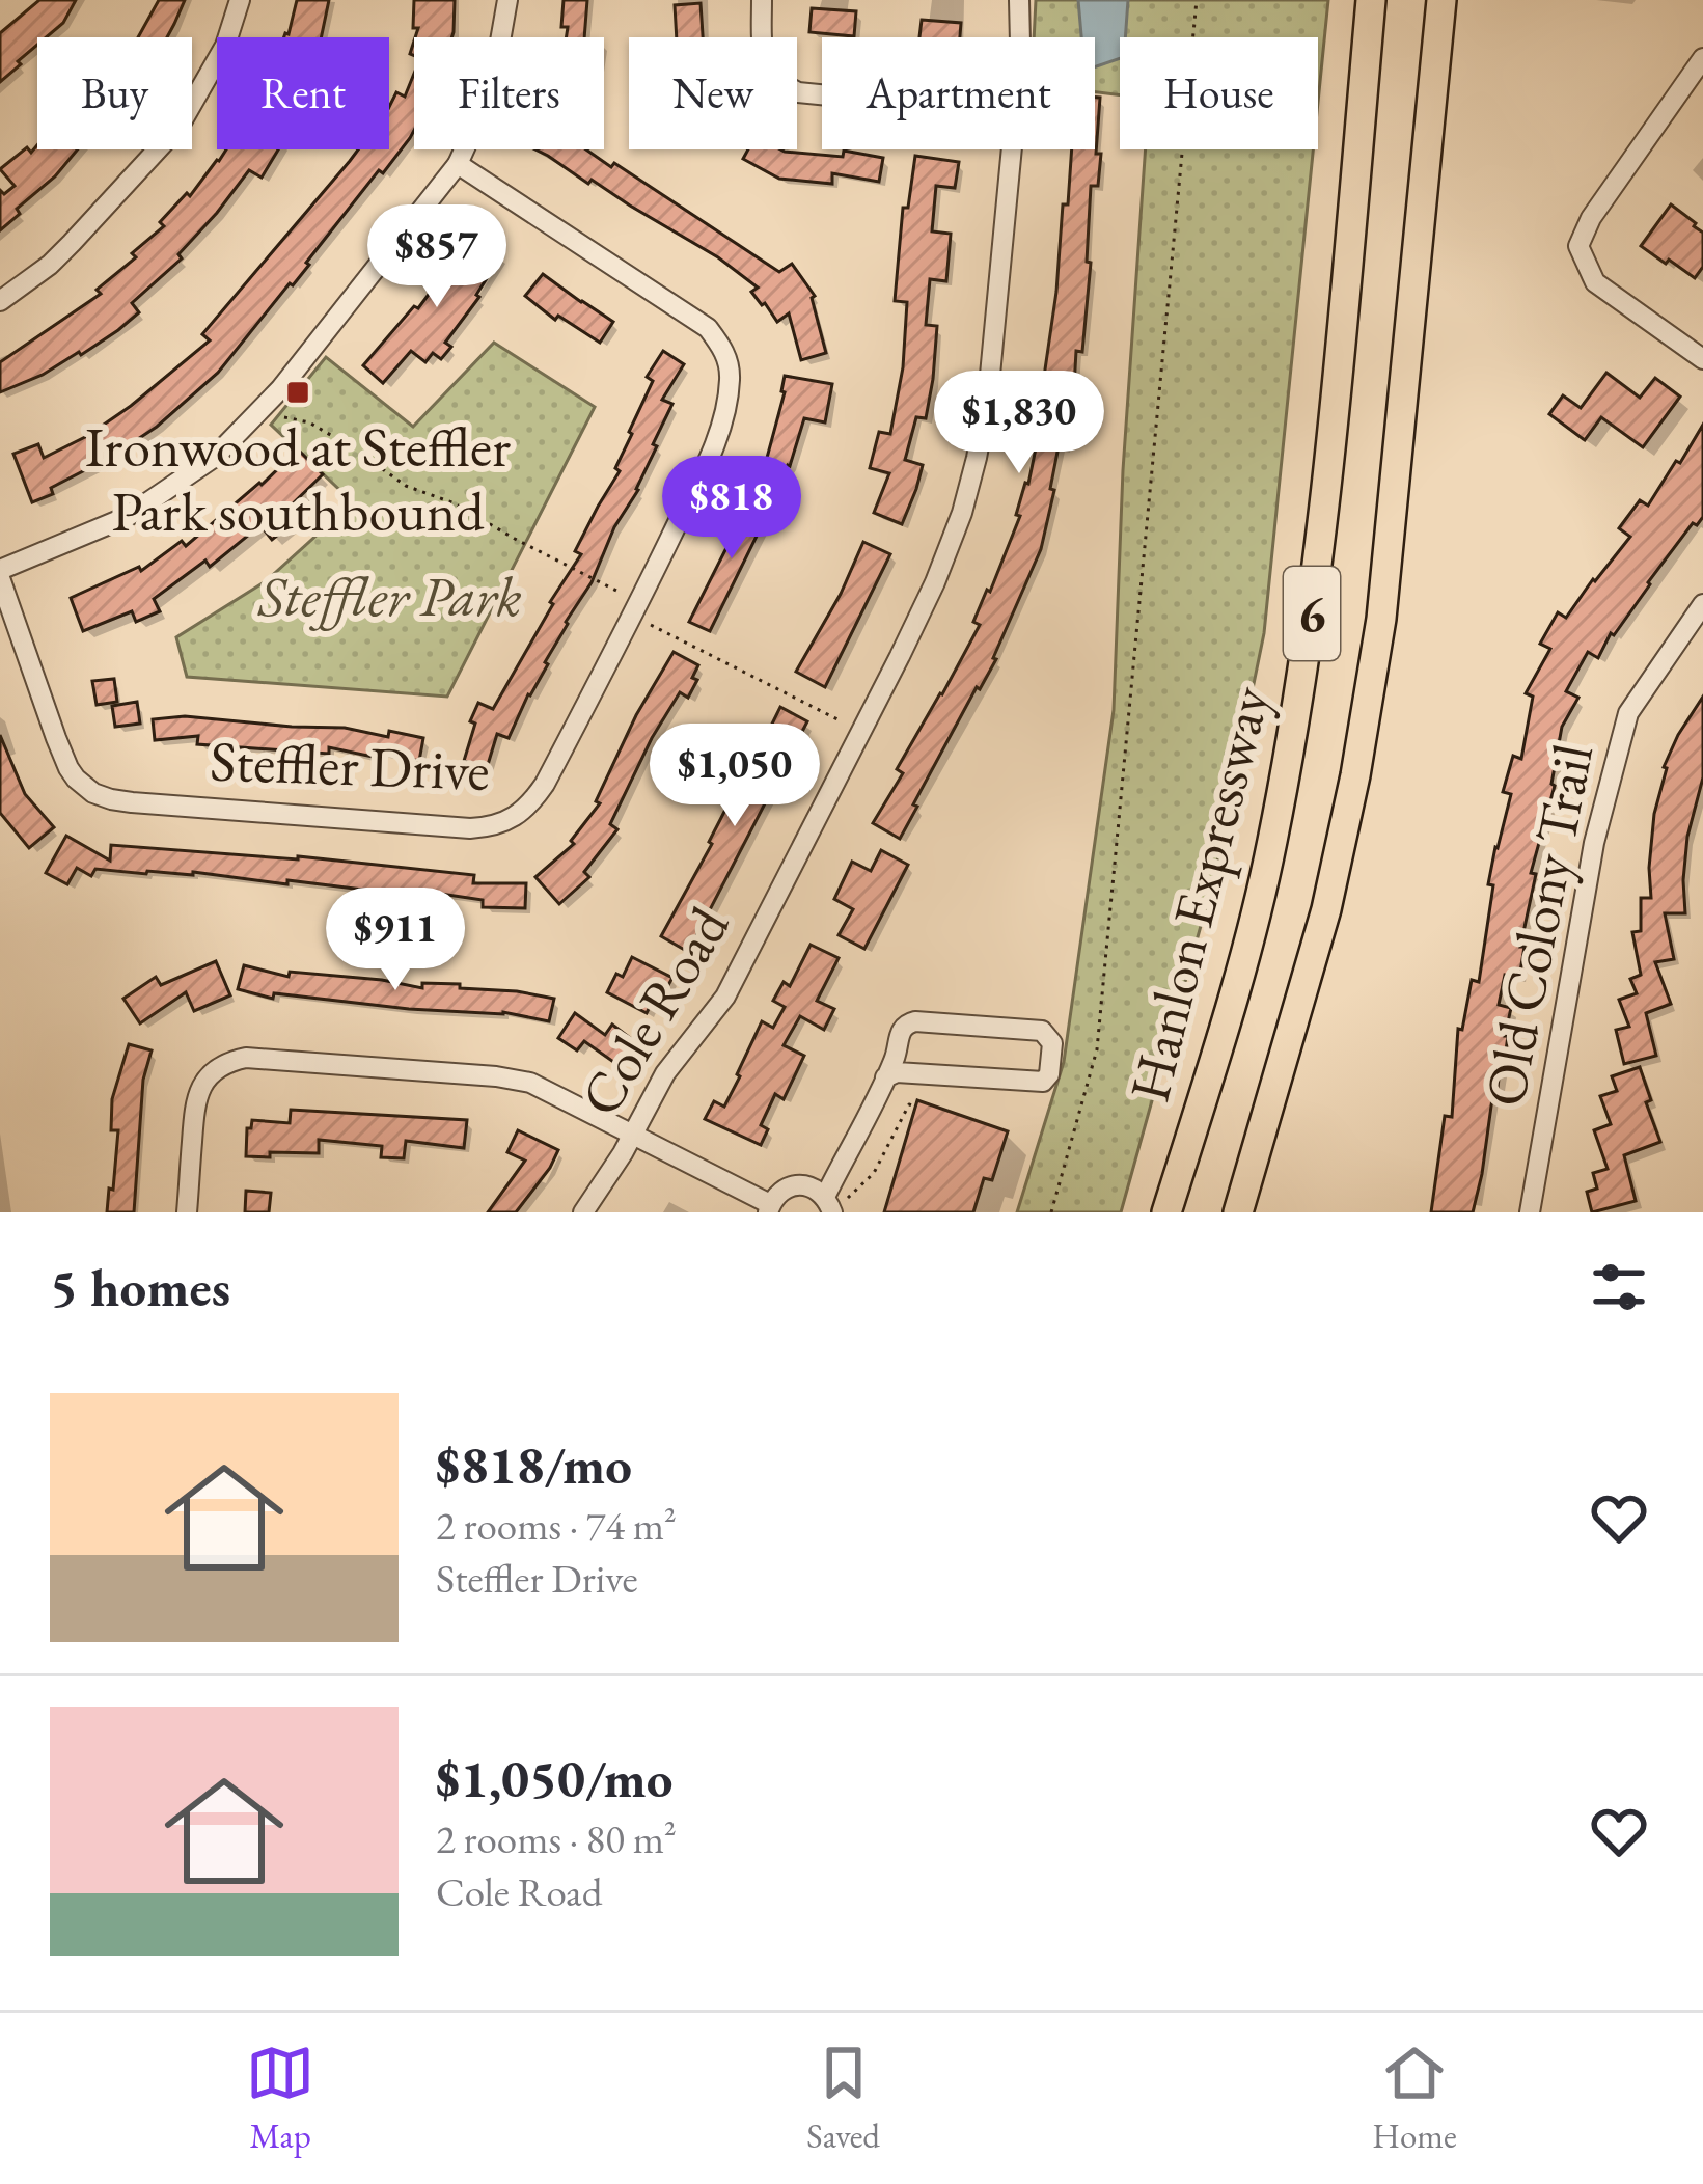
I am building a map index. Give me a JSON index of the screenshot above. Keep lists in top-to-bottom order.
{
  "streets": {
    "highway": ["6", "Hanlon Expressway"],
    "street": ["Steffler Drive", "Old Colony Trail", "Cole Road"]
  },
  "parks": ["Steffler Park"],
  "places": {
    "transit": ["Ironwood at Steffler Park southbound"]
  },
  "page": {
    "chip": [
      "Buy",
      "Rent",
      "Filters",
      "New",
      "Apartment",
      "House"
    ],
    "price": [
      "$857",
      "$1,830",
      "$818",
      "$1,050",
      "$911"
    ],
    "heading": "5 homes",
    "list": [
      {
        "name": "$818/mo",
        "note": "2 rooms · 74 m² · Steffler Drive"
      },
      {
        "name": "$1,050/mo",
        "note": "2 rooms · 80 m² · Cole Road"
      }
    ],
    "tabs": ["Map", "Saved", "Home"]
  }
}
